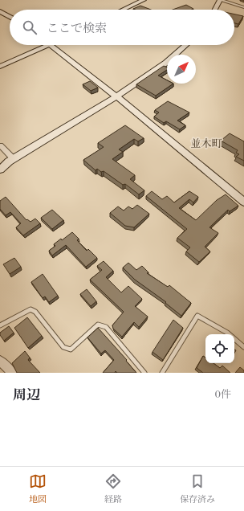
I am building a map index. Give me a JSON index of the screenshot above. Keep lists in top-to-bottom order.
{
  "districts": ["並木町"],
  "north": "top right",
  "page": {
    "search": "ここで検索",
    "heading": ["周辺", "0件"],
    "nav": ["地図", "経路", "保存済み"]
  }
}
